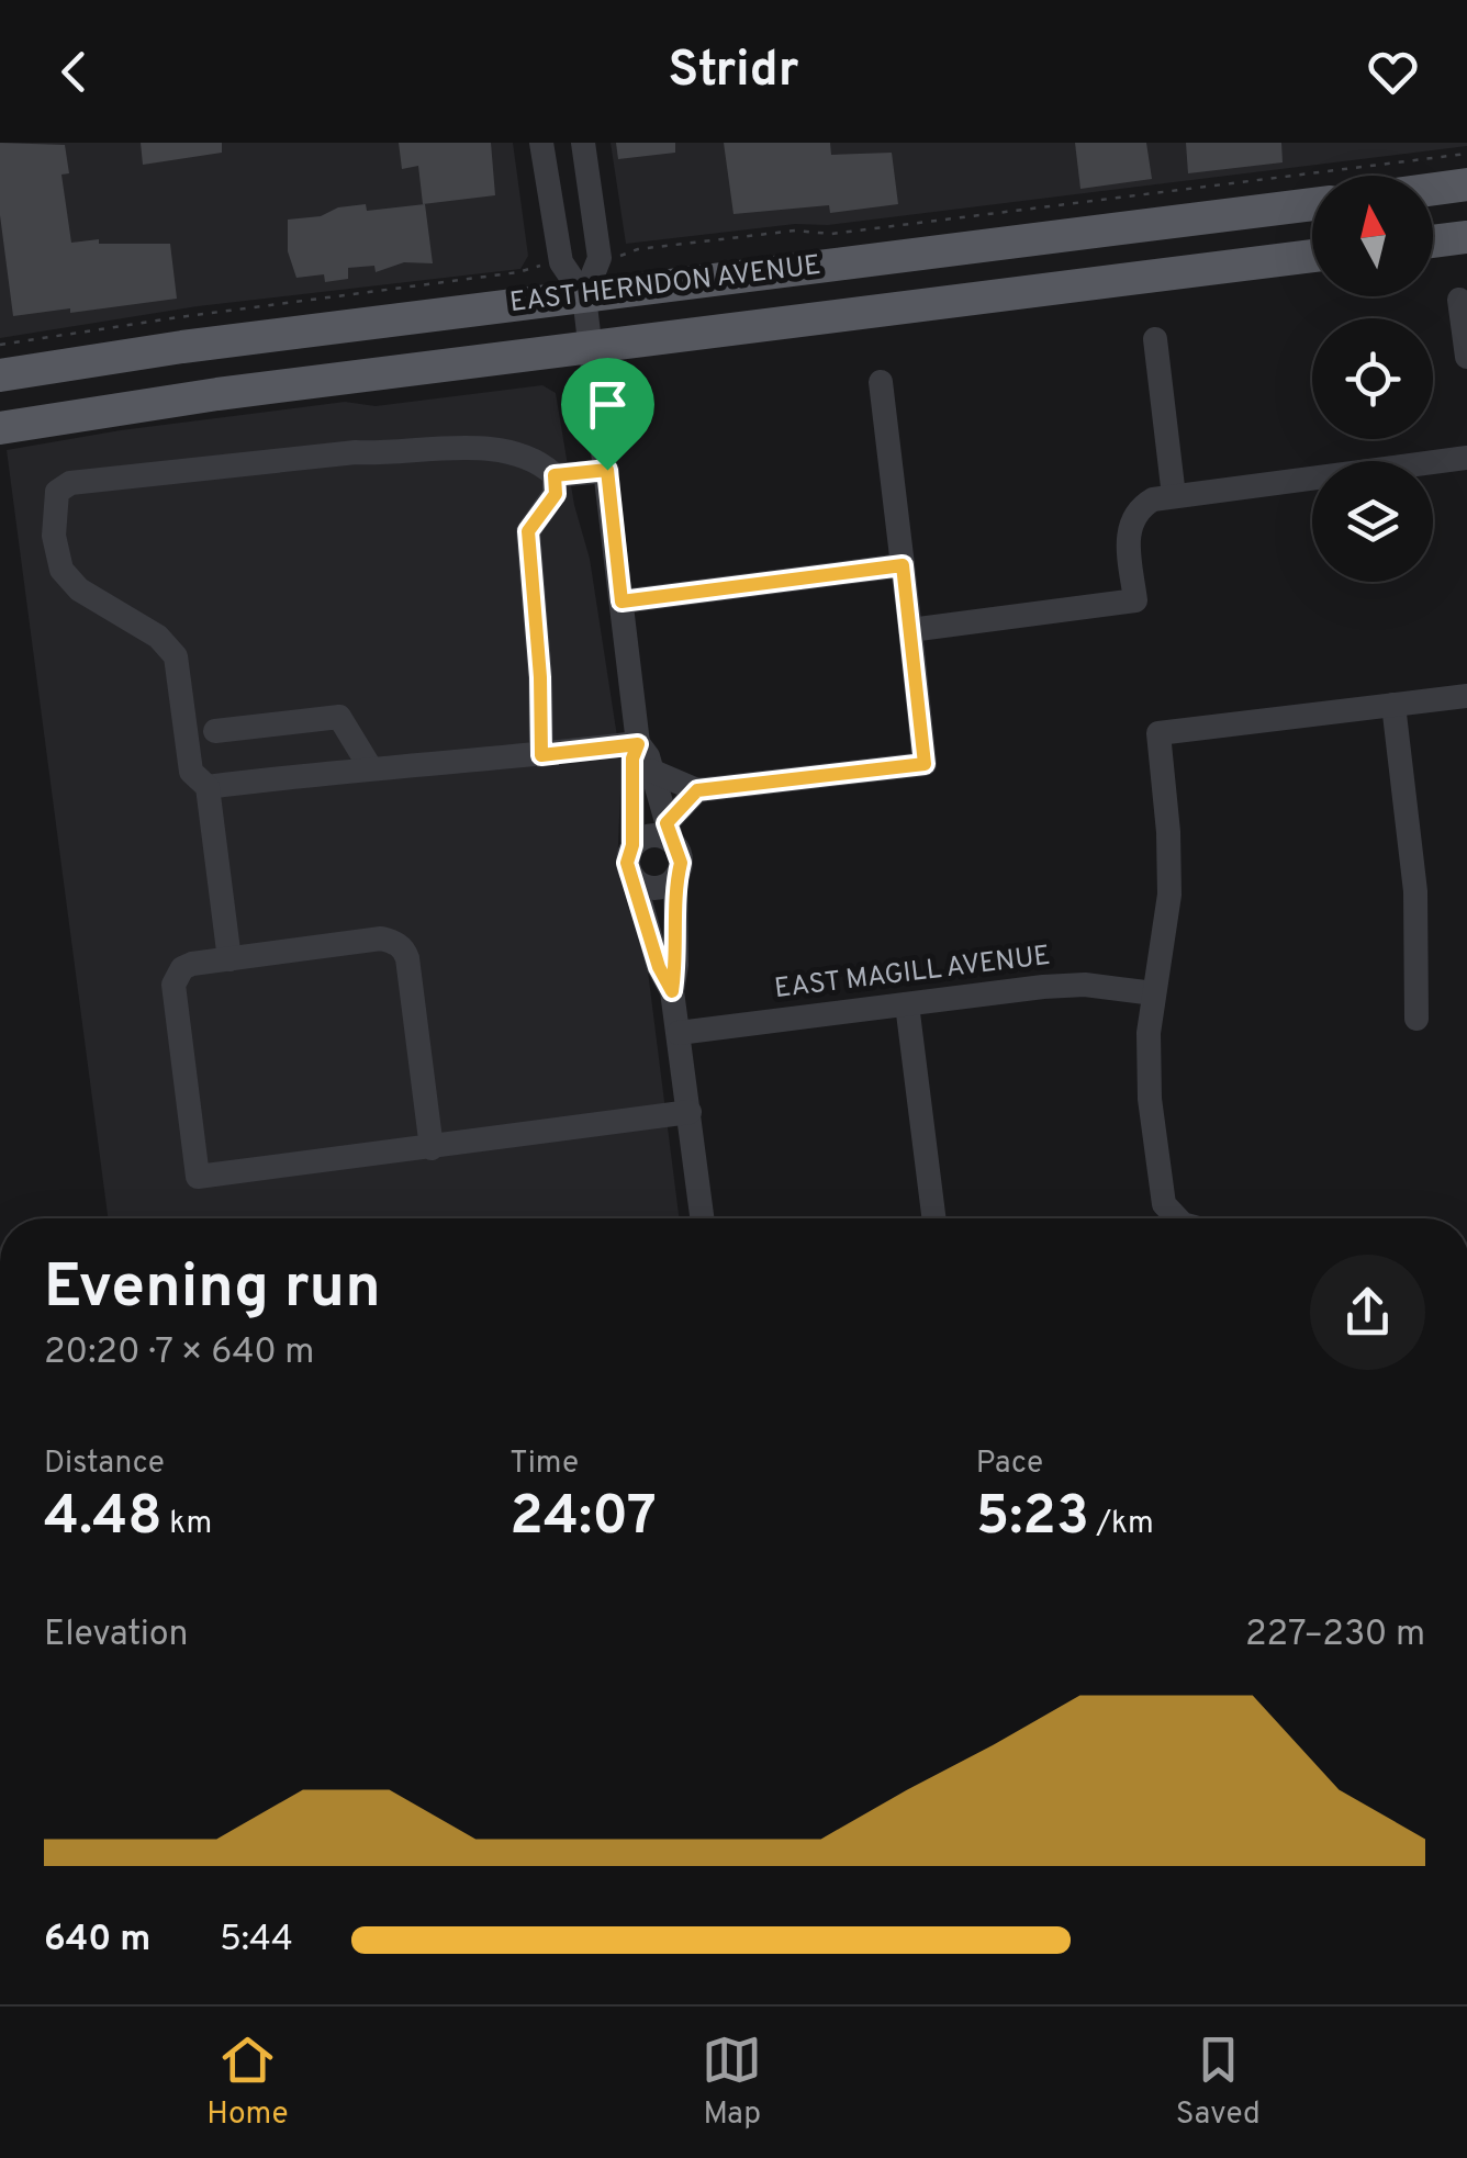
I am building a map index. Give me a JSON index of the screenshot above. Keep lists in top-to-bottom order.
{
  "streets": {
    "main road": ["EAST HERNDON AVENUE"],
    "street": ["EAST MAGILL AVENUE"]
  },
  "north": "top",
  "page": {
    "header": "Stridr",
    "heading": ["Evening run", "20:20 · 7 × 640 m"],
    "stats": [
      ["Distance", "4.48 km"],
      ["Time", "24:07"],
      ["Pace", "5:23 /km"]
    ],
    "chart": ["Elevation", "227–230 m"],
    "list": [
      {
        "name": "640 m",
        "note": "5:44"
      }
    ],
    "tabs": ["Home", "Map", "Saved"]
  }
}
